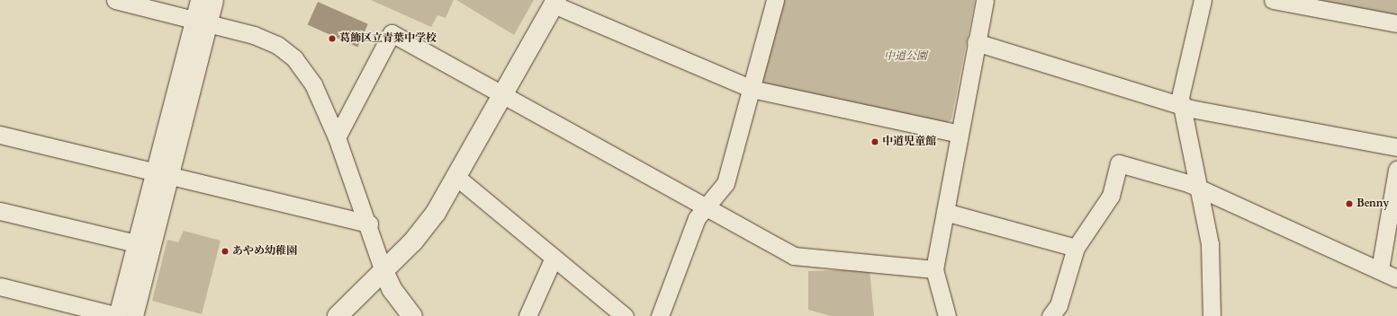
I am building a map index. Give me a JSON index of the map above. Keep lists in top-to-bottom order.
{
  "parks": ["中道公園"],
  "places": [
    "葛飾区立青葉中学校",
    "中道児童館",
    "Benny",
    "あやめ幼稚園"
  ]
}
